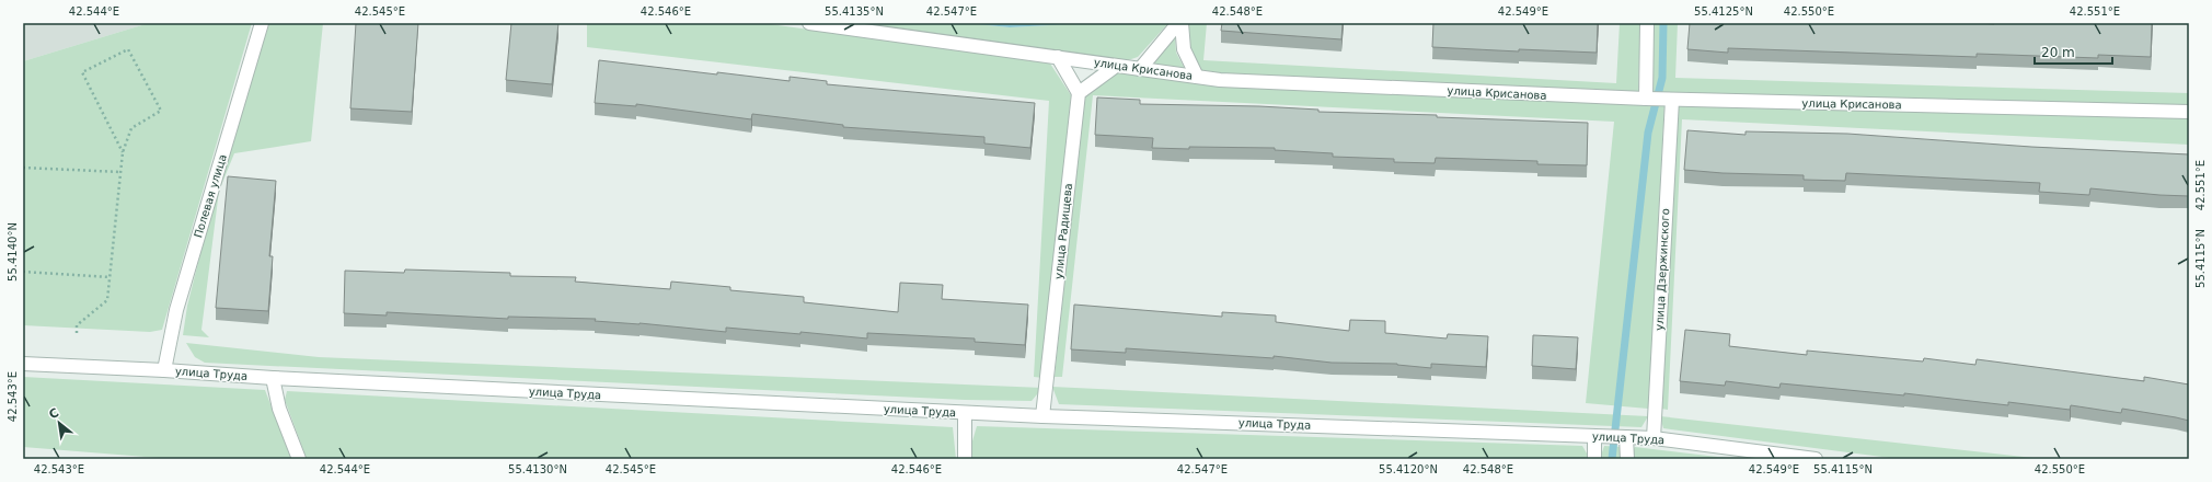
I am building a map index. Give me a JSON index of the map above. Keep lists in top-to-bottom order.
{
  "streets": {
    "street": [
      "улица Крисанова",
      "Полевая улица",
      "улица Радищева",
      "улица Дзержинского",
      "улица Труда"
    ]
  },
  "crossings": [
    ["улица Крисанова", "улица Дзержинского"],
    ["Полевая улица", "улица Труда"],
    ["улица Радищева", "улица Труда"],
    ["улица Дзержинского", "улица Труда"]
  ],
  "scale_bar": "20 m",
  "north": "top left",
  "coordinates": [
    "42.544°E",
    "42.545°E",
    "42.546°E",
    "55.4135°N",
    "42.547°E",
    "42.548°E",
    "42.549°E",
    "55.4125°N",
    "42.550°E",
    "42.551°E",
    "55.4140°N",
    "55.4115°N",
    "42.543°E",
    "55.4130°N",
    "55.4120°N"
  ]
}
